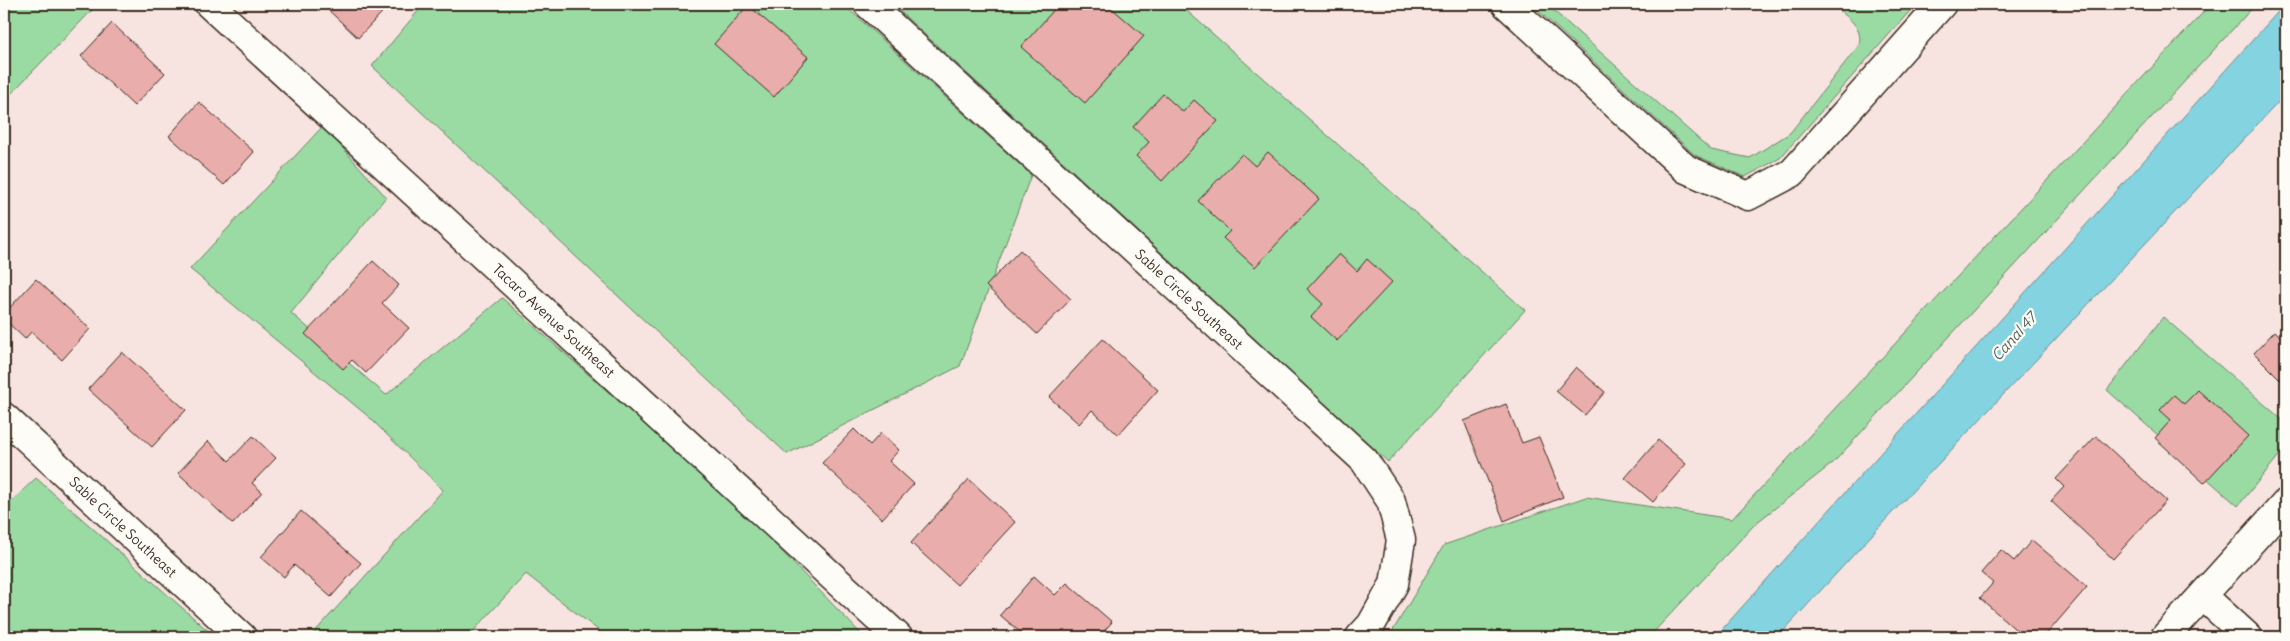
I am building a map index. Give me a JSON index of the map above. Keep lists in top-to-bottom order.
{
  "streets": {
    "street": ["Sable Circle Southeast", "Tacaro Avenue Southeast"]
  },
  "water": ["Canal 47"]
}
